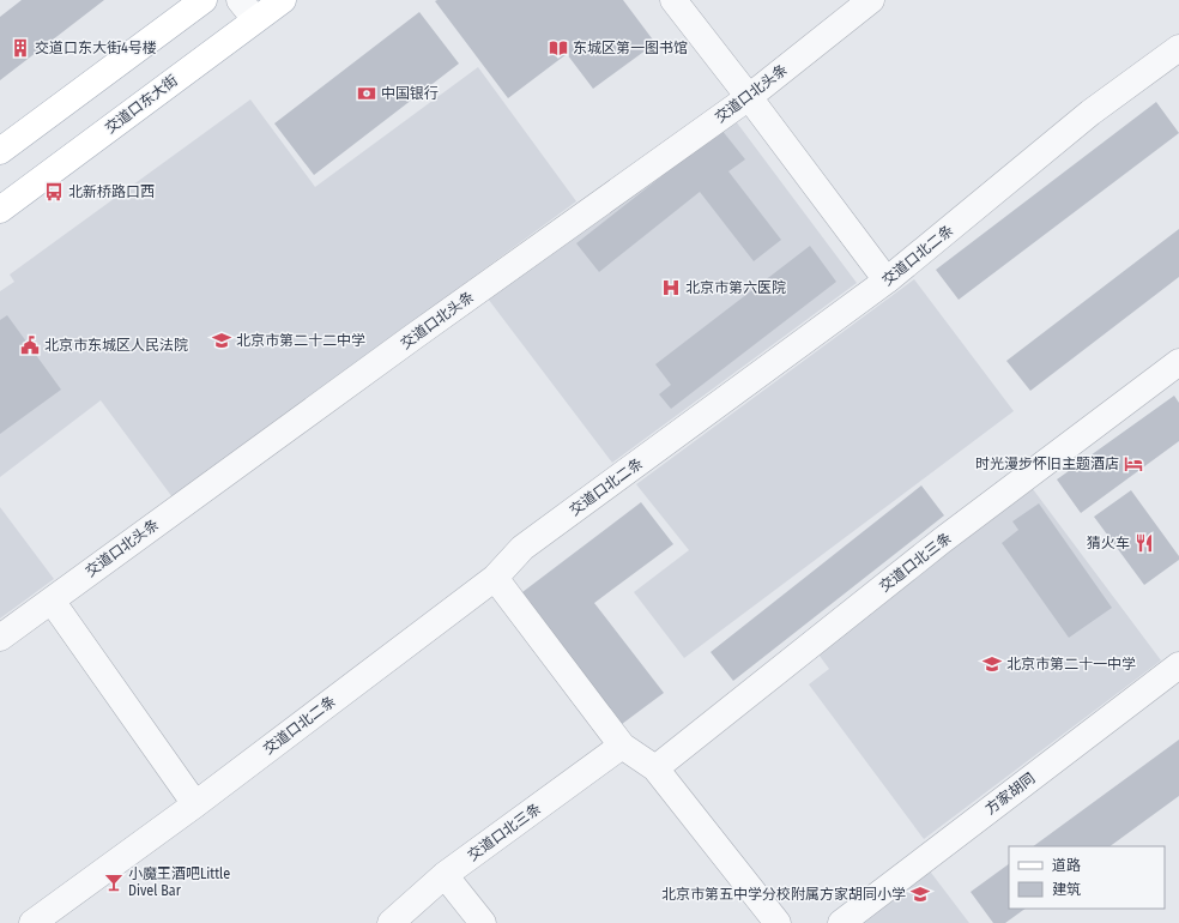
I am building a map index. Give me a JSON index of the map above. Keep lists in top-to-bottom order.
{
  "streets": {
    "main road": ["交道口东大街"],
    "street": [
      "交道口北头条",
      "交道口北二条",
      "交道口北三条",
      "方家胡同"
    ]
  },
  "places": {
    "building": ["交道口东大街4号楼"],
    "library": ["东城区第一图书馆"],
    "bank": ["中国银行"],
    "bus stop": ["北新桥路口西"],
    "hospital": ["北京市第六医院"],
    "school or university": ["北京市第二十二中学", "北京市第二十一中学", "北京市第五中学分校附属方家胡同小学"],
    "public building": ["北京市东城区人民法院"],
    "hotel": ["时光漫步怀旧主题酒店"],
    "restaurant": ["猜火车"],
    "bar": ["小魔王酒吧Little Divel Bar"]
  },
  "legend": ["道路", "建筑"]
}
